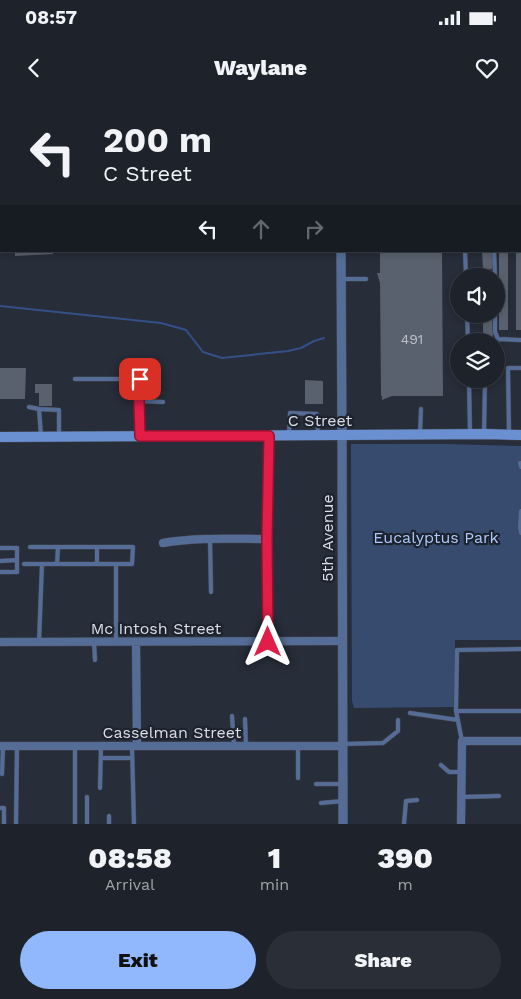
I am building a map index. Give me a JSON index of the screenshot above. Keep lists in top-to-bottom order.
{
  "streets": {
    "main road": ["C Street"],
    "street": ["5th Avenue", "Mc Intosh Street", "Casselman Street"]
  },
  "crossings": [
    ["C Street", "5th Avenue"],
    ["5th Avenue", "Mc Intosh Street"],
    ["5th Avenue", "Casselman Street"]
  ],
  "parks": ["Eucalyptus Park"],
  "house_numbers": ["491"],
  "page": {
    "status": "08:57",
    "header": "Waylane",
    "turn": ["200 m", "C Street"],
    "eta": [
      "08:58",
      "Arrival",
      "1",
      "min",
      "390",
      "m"
    ],
    "buttons": ["Exit", "Share"]
  }
}
